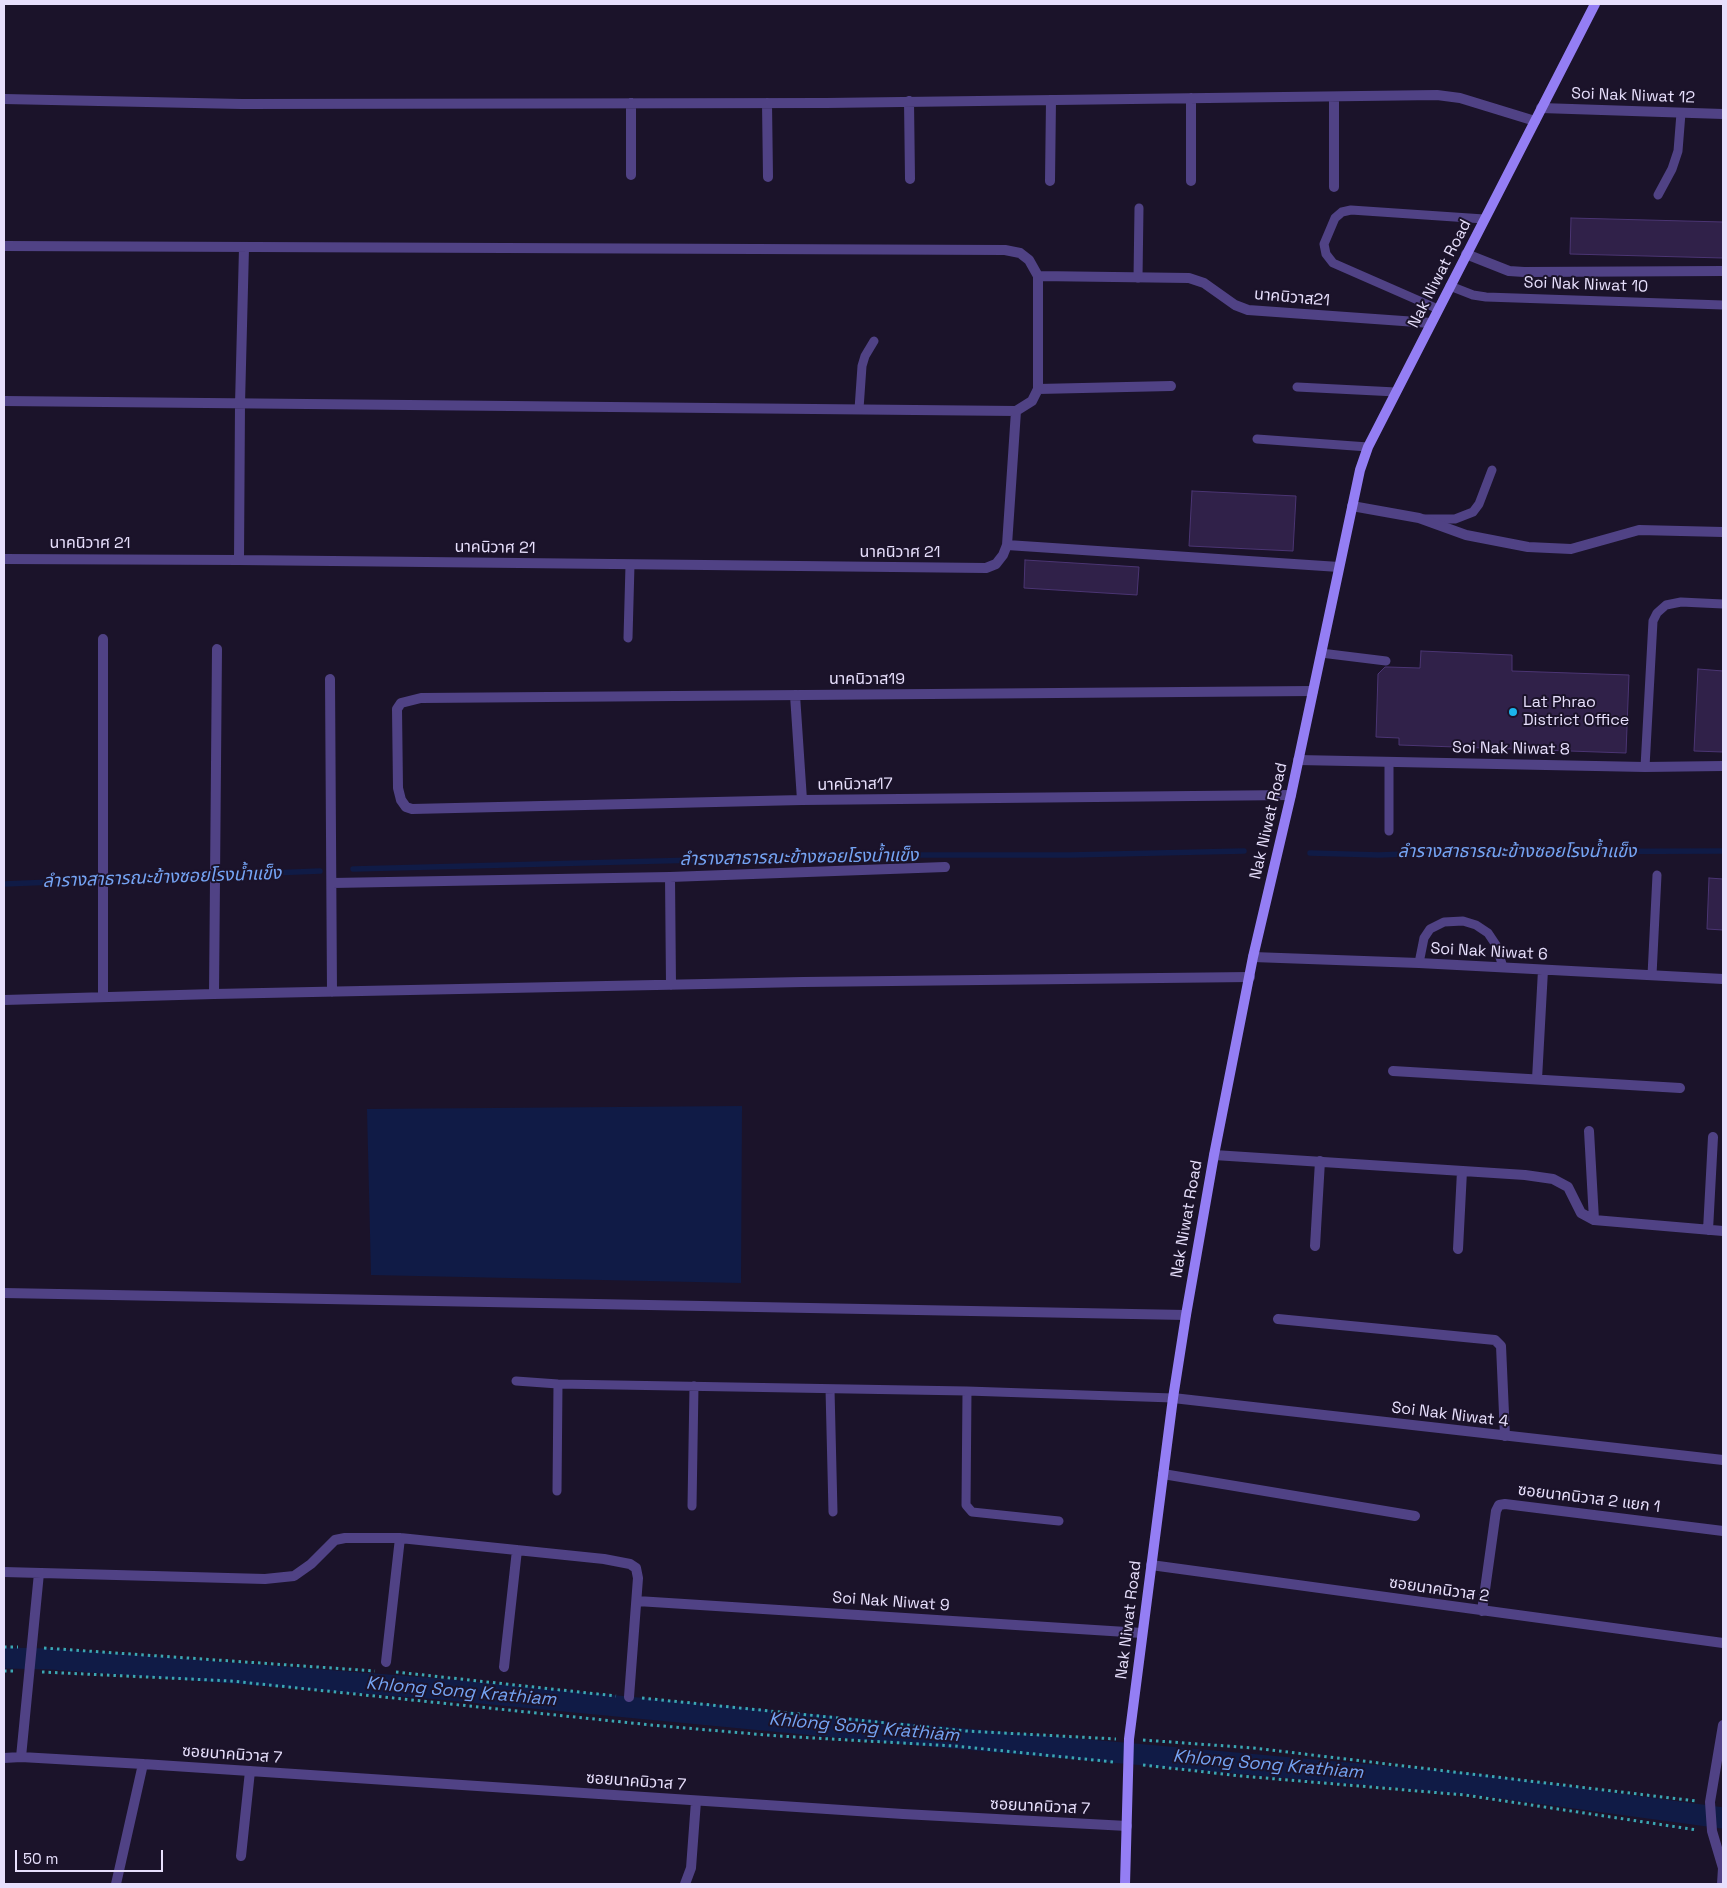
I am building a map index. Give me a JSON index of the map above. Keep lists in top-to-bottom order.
{
  "streets": {
    "main road": ["Nak Niwat Road"],
    "street": [
      "Soi Nak Niwat 12",
      "นาคนิวาส21",
      "นาคนิวาศ 21",
      "นาคนิวาส19",
      "Soi Nak Niwat 8",
      "นาคนิวาส17",
      "Soi Nak Niwat 6",
      "Soi Nak Niwat 4",
      "ซอยนาคนิวาส 2 แยก 1",
      "ซอยนาคนิวาส 2",
      "Soi Nak Niwat 9",
      "ซอยนาคนิวาส 7"
    ],
    "lane": ["Soi Nak Niwat 10"]
  },
  "crossings": [
    ["Soi Nak Niwat 12", "Nak Niwat Road"],
    ["Nak Niwat Road", "Soi Nak Niwat 10"],
    ["Nak Niwat Road", "นาคนิวาส21"],
    ["Nak Niwat Road", "นาคนิวาส19"],
    ["Nak Niwat Road", "Soi Nak Niwat 8"],
    ["Nak Niwat Road", "นาคนิวาส17"],
    ["Nak Niwat Road", "Soi Nak Niwat 6"],
    ["Nak Niwat Road", "Soi Nak Niwat 4"],
    ["Nak Niwat Road", "ซอยนาคนิวาส 2"],
    ["Nak Niwat Road", "Soi Nak Niwat 9"],
    ["Nak Niwat Road", "ซอยนาคนิวาส 7"],
    ["นาคนิวาส19", "นาคนิวาส17"],
    ["ซอยนาคนิวาส 2 แยก 1", "ซอยนาคนิวาส 2"]
  ],
  "water": ["ลำรางสาธารณะข้างซอยโรงน้ำแข็ง", "Khlong Song Krathiam"],
  "places": ["Lat Phrao District Office"],
  "scale_bar": "50 m"
}
